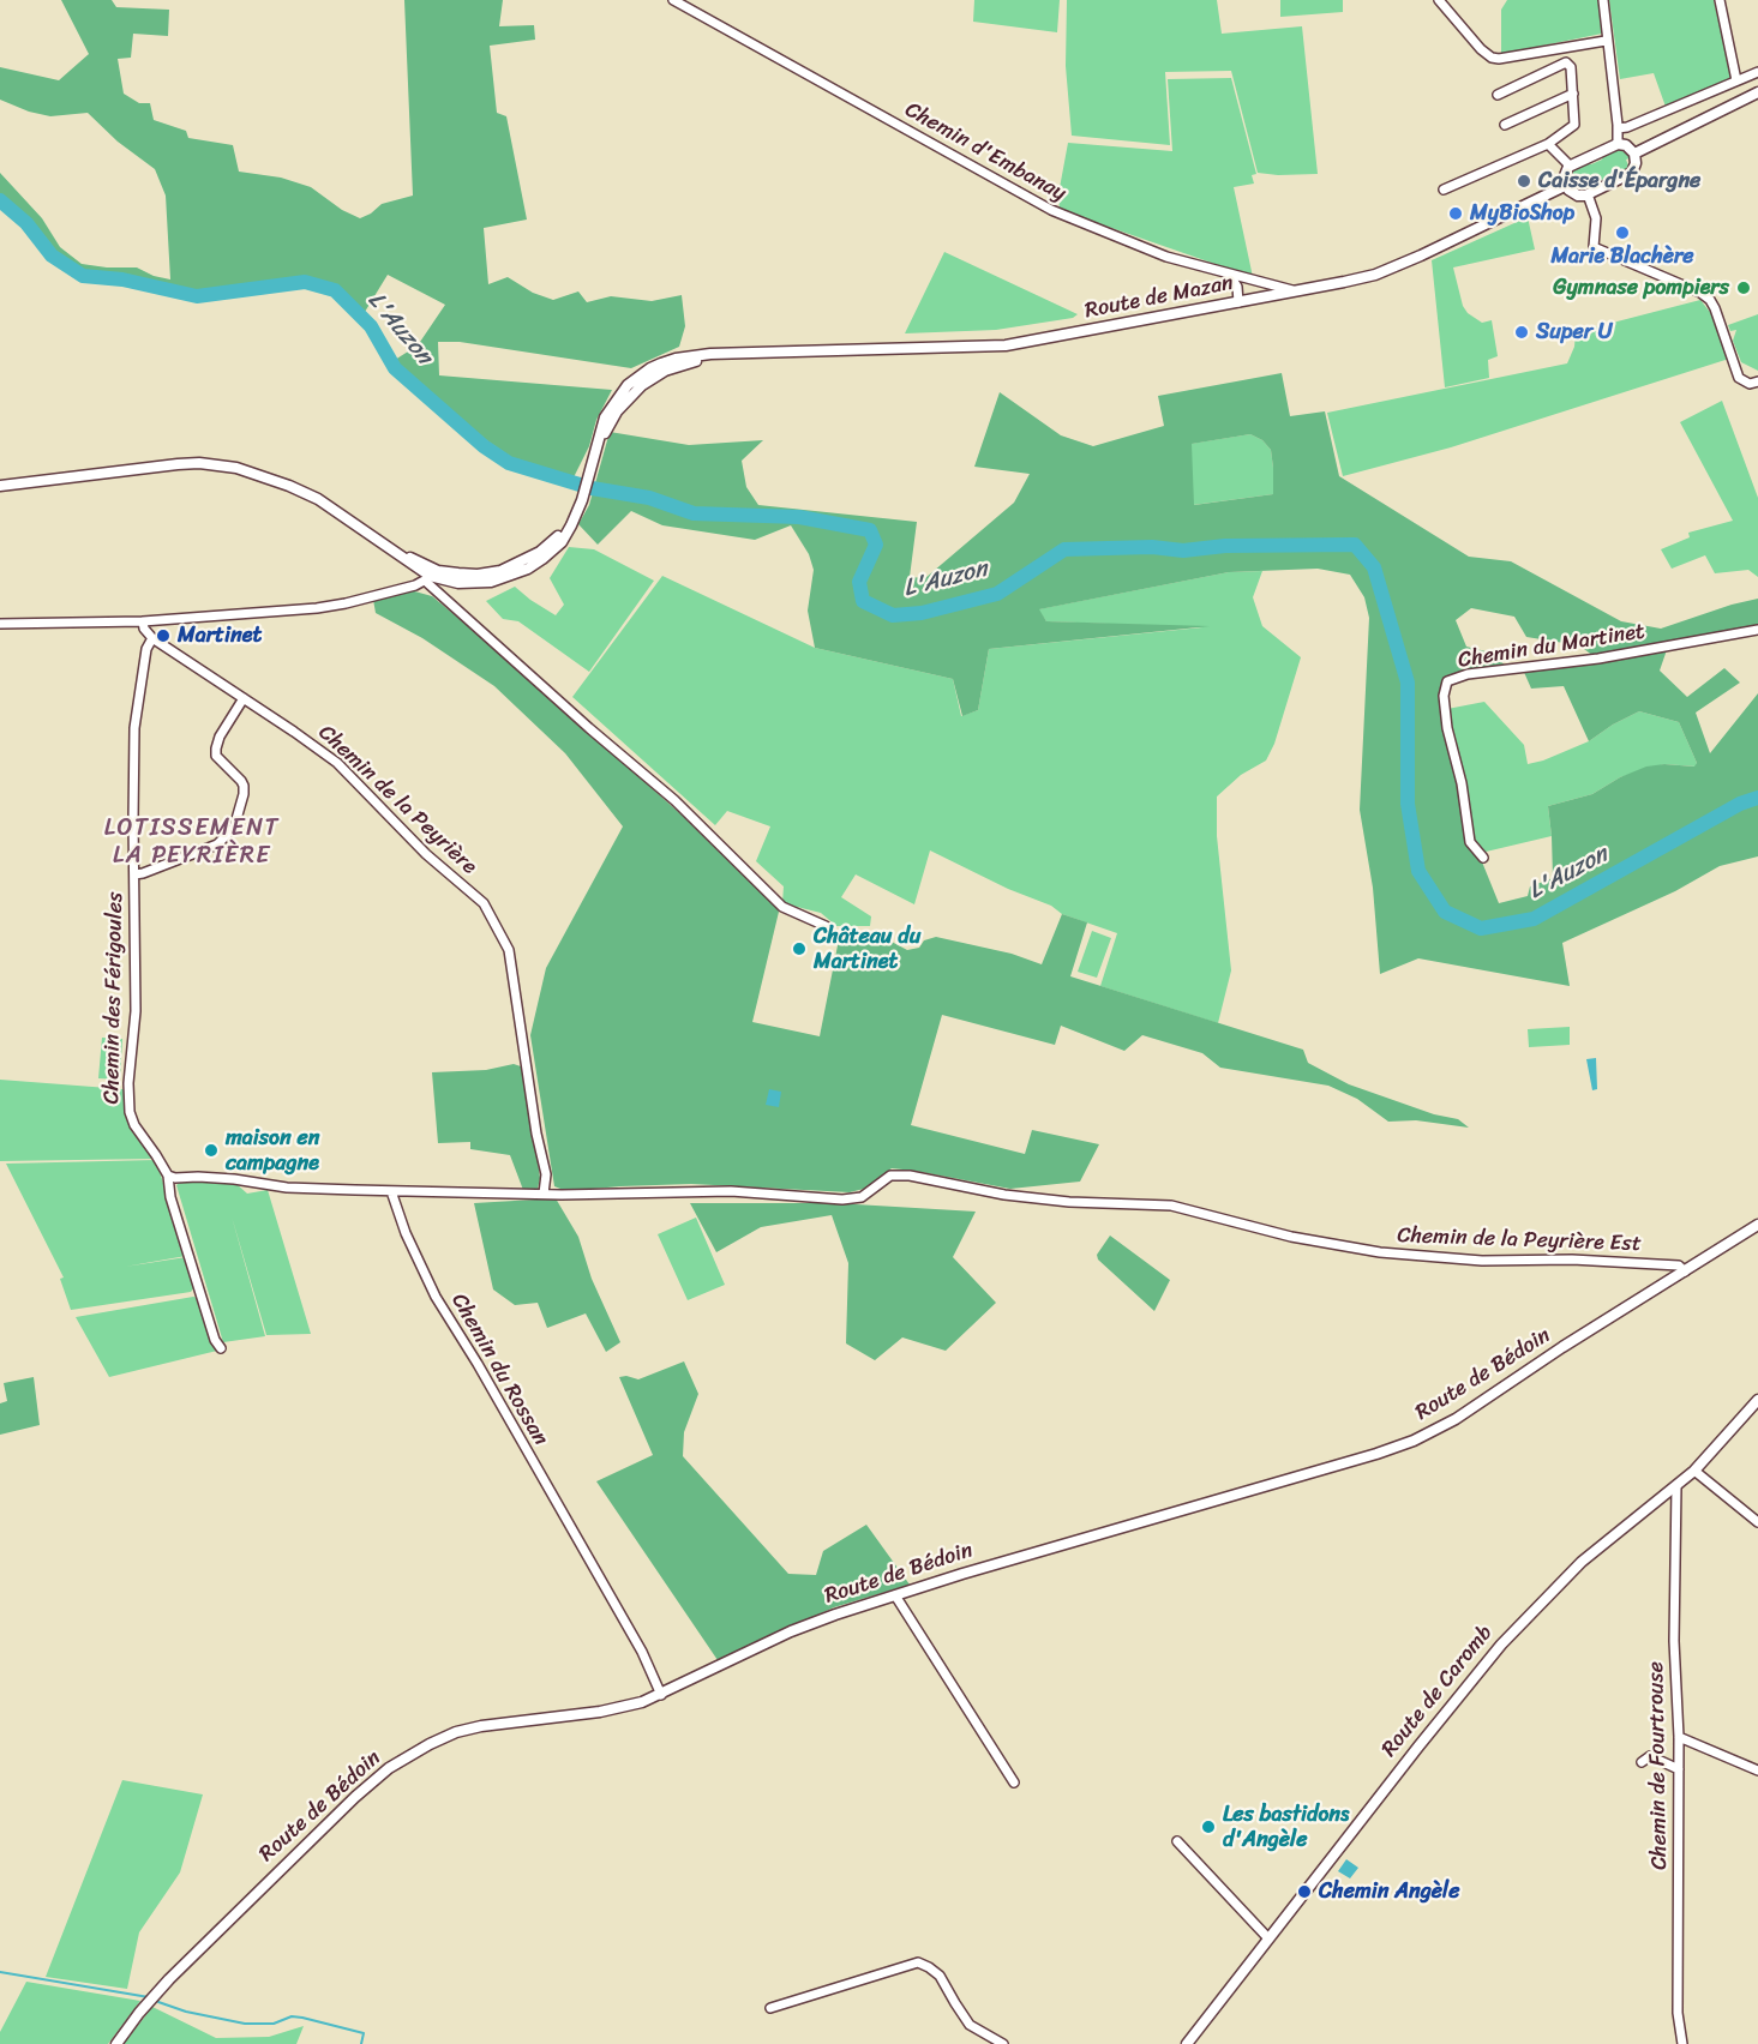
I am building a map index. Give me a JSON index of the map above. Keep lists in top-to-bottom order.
{
  "streets": {
    "main road": ["Route de Mazan", "Route de Bédoin", "Route de Caromb"],
    "street": [
      "Chemin d'Embanay",
      "Chemin du Martinet",
      "Chemin de la Peyrière",
      "Chemin des Férigoules",
      "Chemin de la Peyrière Est",
      "Chemin du Rossan",
      "Chemin de Fourtrouse"
    ]
  },
  "crossings": [
    ["Chemin d'Embanay", "Route de Mazan"],
    ["Chemin de la Peyrière", "Chemin des Férigoules"],
    ["Chemin de la Peyrière", "Chemin de la Peyrière Est"],
    ["Chemin de la Peyrière Est", "Route de Bédoin"],
    ["Chemin du Rossan", "Route de Bédoin"],
    ["Route de Caromb", "Chemin de Fourtrouse"]
  ],
  "districts": ["LOTISSEMENT LA PEYRIÈRE"],
  "water": ["L'Auzon"],
  "places": [
    "Caisse d'Épargne",
    "MyBioShop",
    "Marie Blachère",
    "Gymnase pompiers",
    "Super U",
    "Martinet",
    "Château du Martinet",
    "maison en campagne",
    "Les bastidons d'Angèle",
    "Chemin Angèle"
  ]
}
